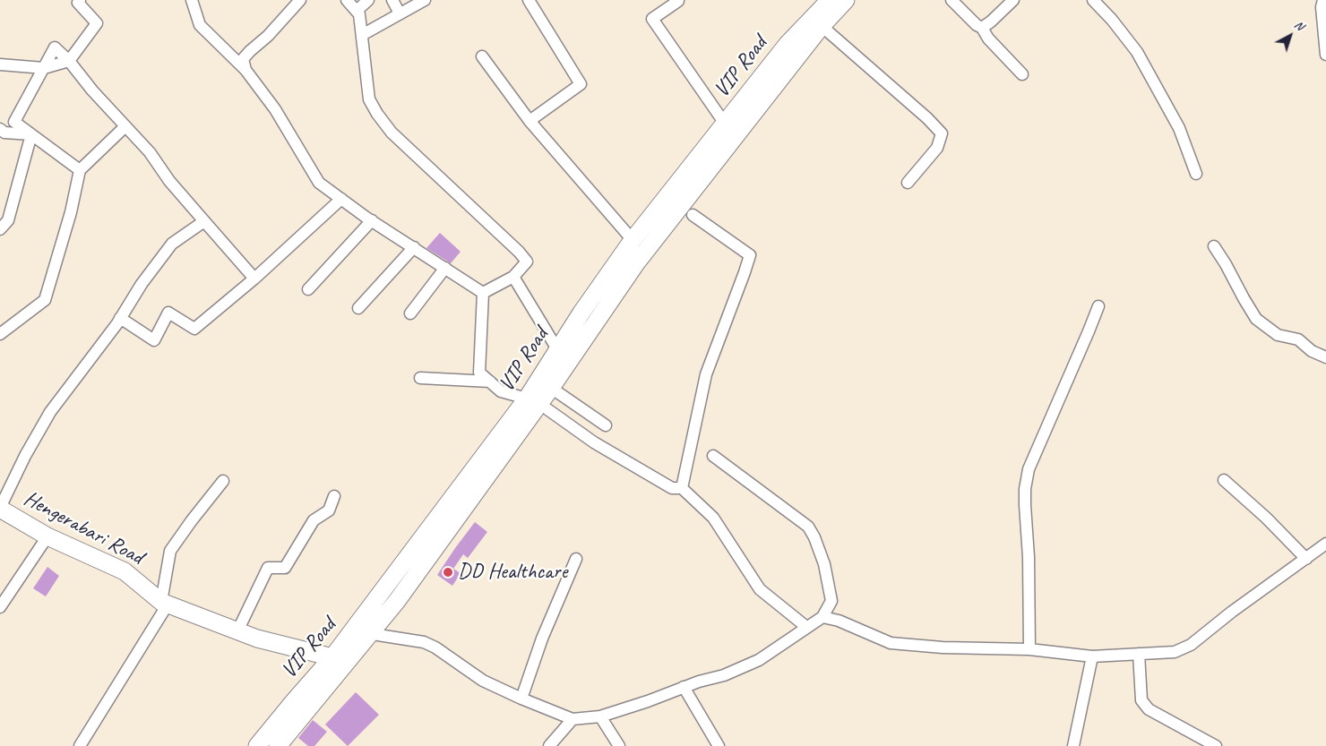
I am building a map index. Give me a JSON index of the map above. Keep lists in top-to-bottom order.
{
  "streets": {
    "main road": ["VIP Road", "Hengerabari Road"]
  },
  "crossings": [
    ["VIP Road", "Hengerabari Road"]
  ],
  "places": ["DD Healthcare"],
  "north": "top right"
}
